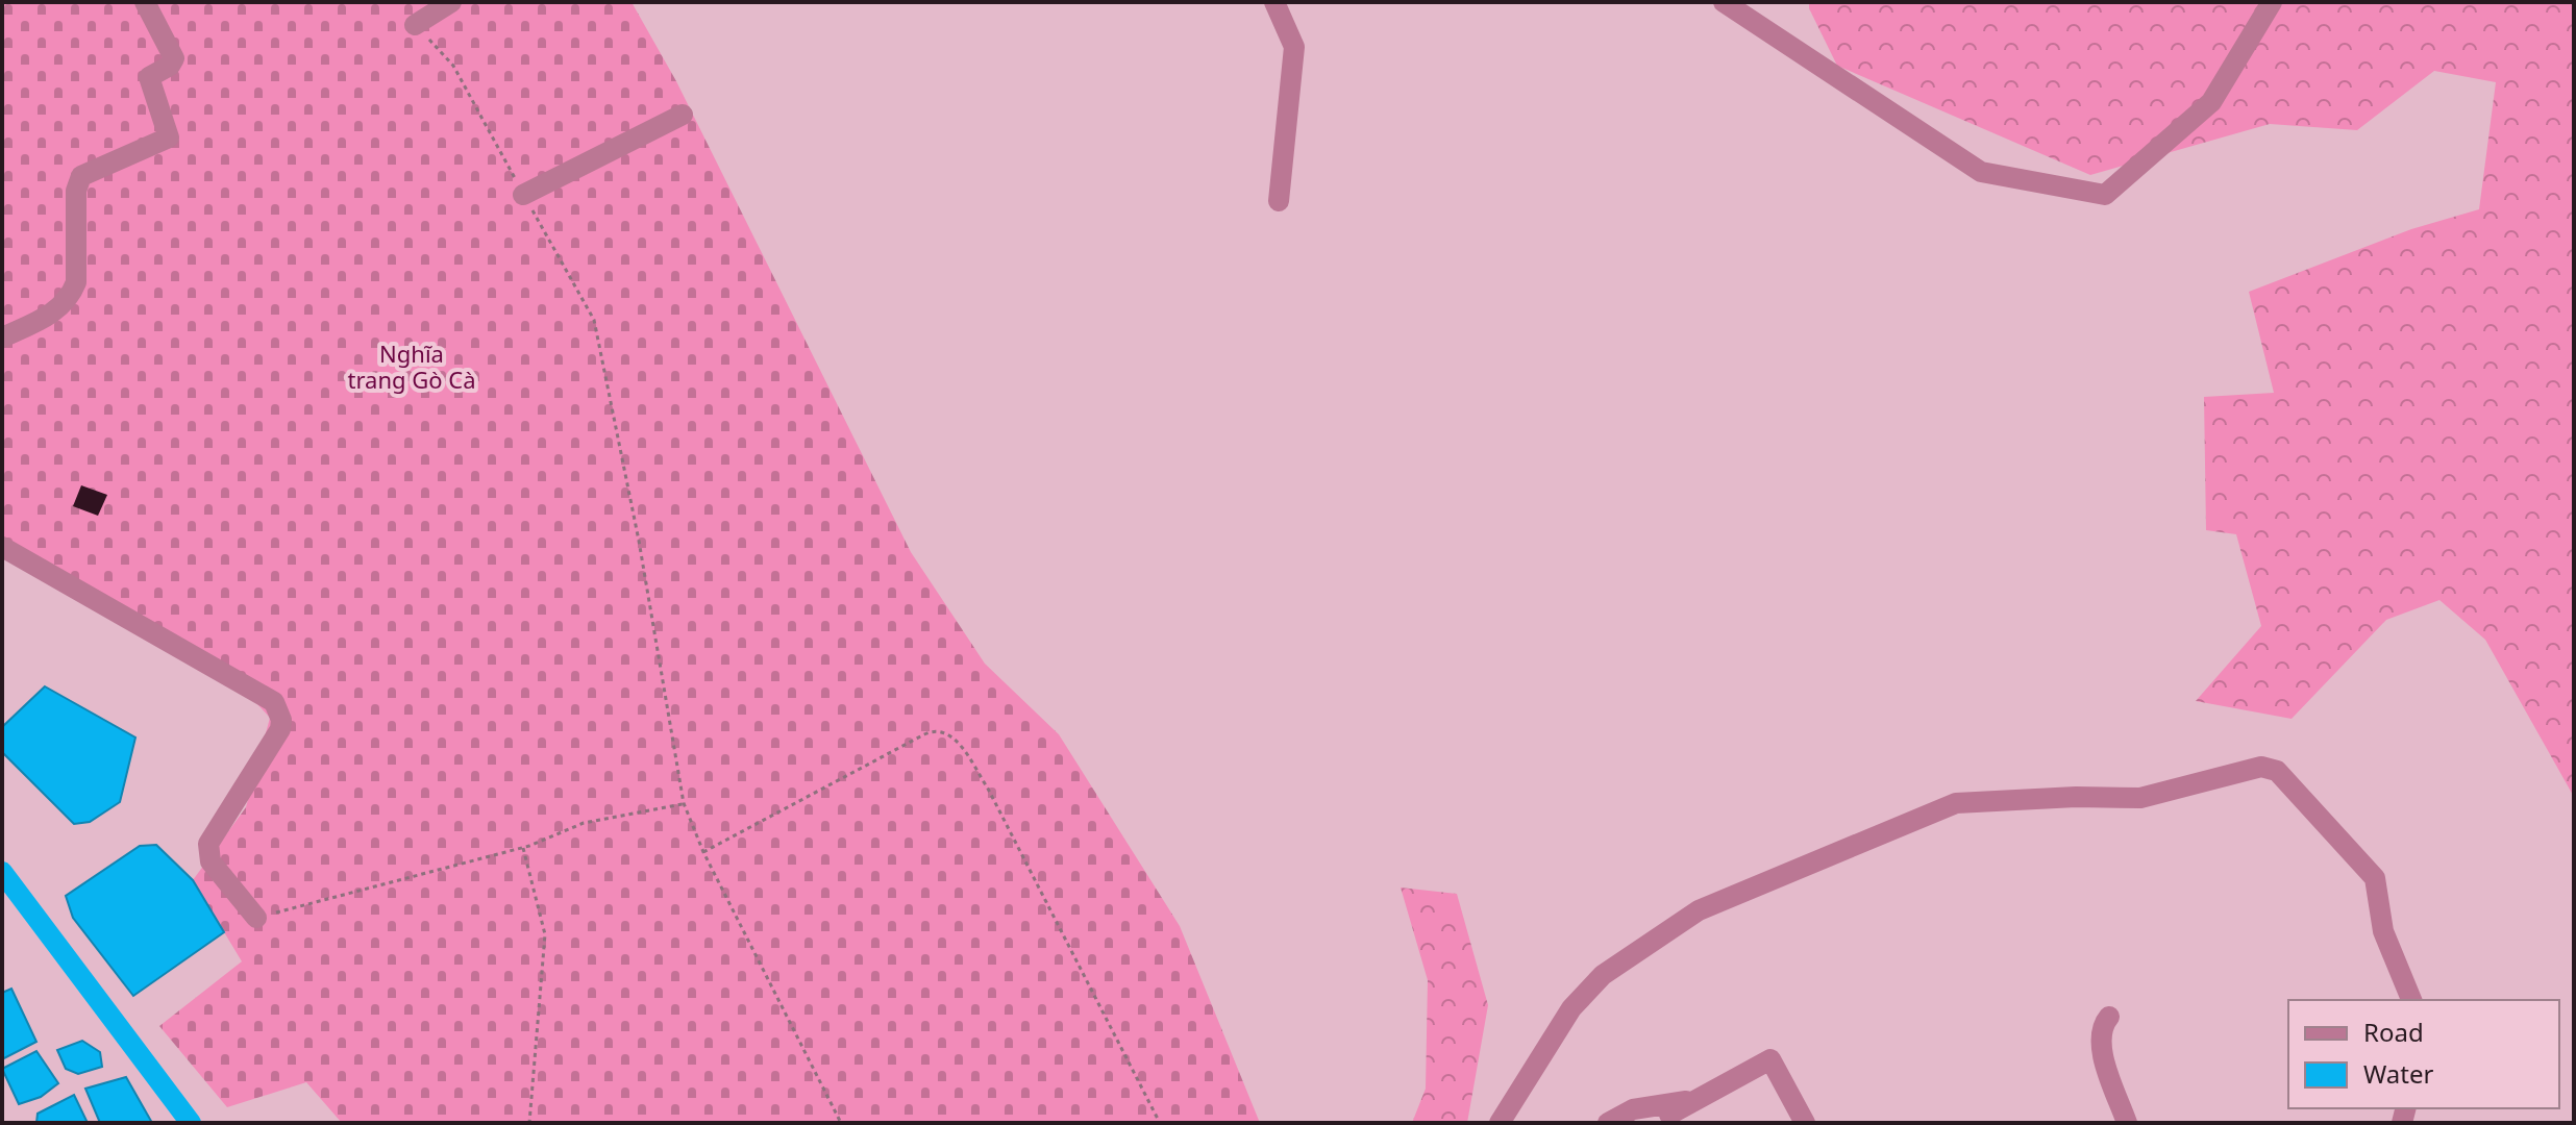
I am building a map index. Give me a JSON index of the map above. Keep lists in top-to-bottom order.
{
  "parks": ["Nghĩa trang Gò Cà"],
  "legend": ["Road", "Water"]
}
